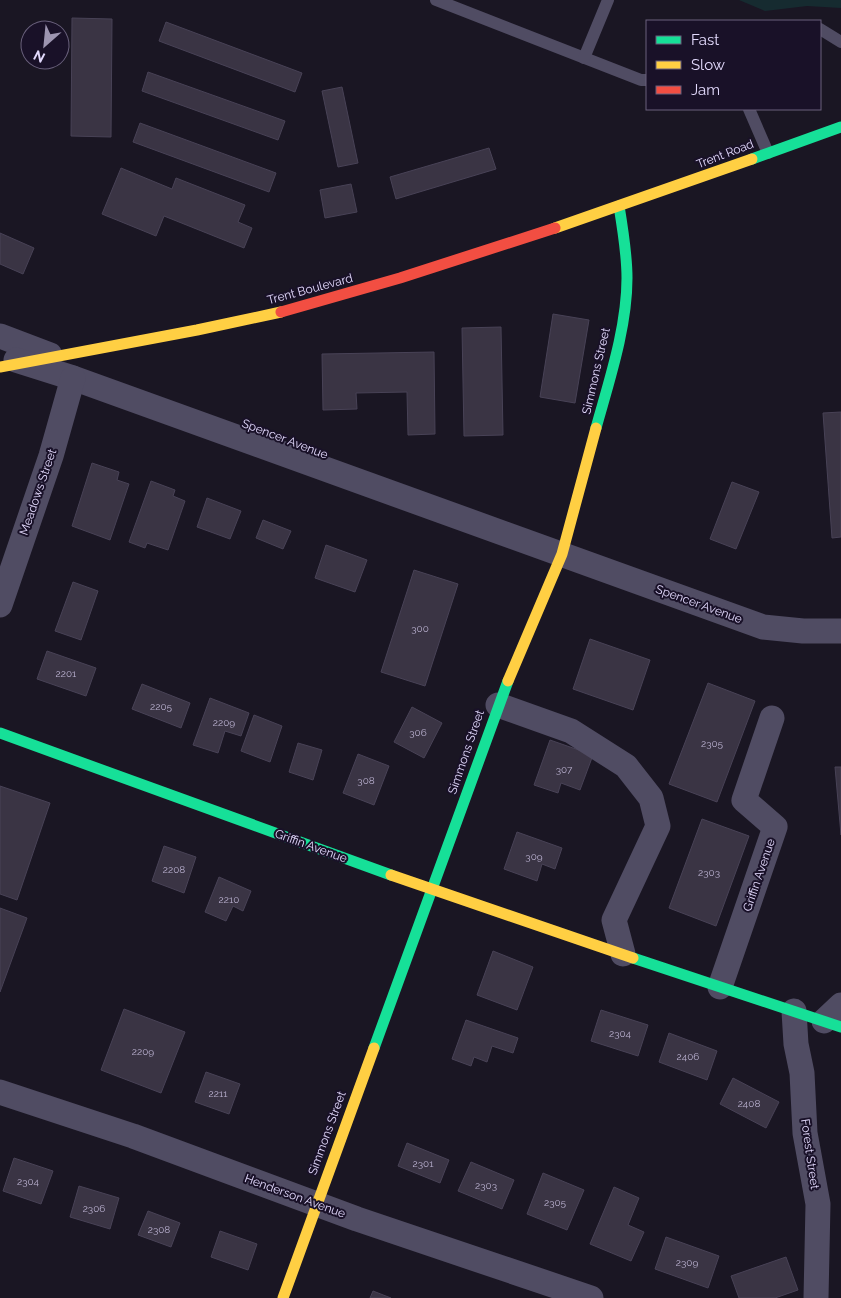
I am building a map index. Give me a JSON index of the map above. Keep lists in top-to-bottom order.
{
  "streets": {
    "street": [
      "Trent Road",
      "Trent Boulevard",
      "Simmons Street",
      "Spencer Avenue",
      "Meadows Street",
      "Griffin Avenue",
      "Forest Street",
      "Henderson Avenue"
    ]
  },
  "crossings": [
    ["Trent Road", "Trent Boulevard"],
    ["Trent Road", "Simmons Street"],
    ["Trent Boulevard", "Simmons Street"],
    ["Trent Boulevard", "Spencer Avenue"],
    ["Simmons Street", "Spencer Avenue"],
    ["Simmons Street", "Griffin Avenue"],
    ["Simmons Street", "Henderson Avenue"],
    ["Spencer Avenue", "Meadows Street"],
    ["Griffin Avenue", "Forest Street"]
  ],
  "house_numbers": [
    "300",
    "2201",
    "2205",
    "2209",
    "306",
    "2305",
    "307",
    "308",
    "309",
    "2208",
    "2303",
    "2210",
    "2304",
    "2209",
    "2406",
    "2211",
    "2408",
    "2301",
    "2304",
    "2303",
    "2305",
    "2306",
    "2308",
    "2309"
  ],
  "legend": ["Fast", "Slow", "Jam"],
  "north": "bottom left"
}
